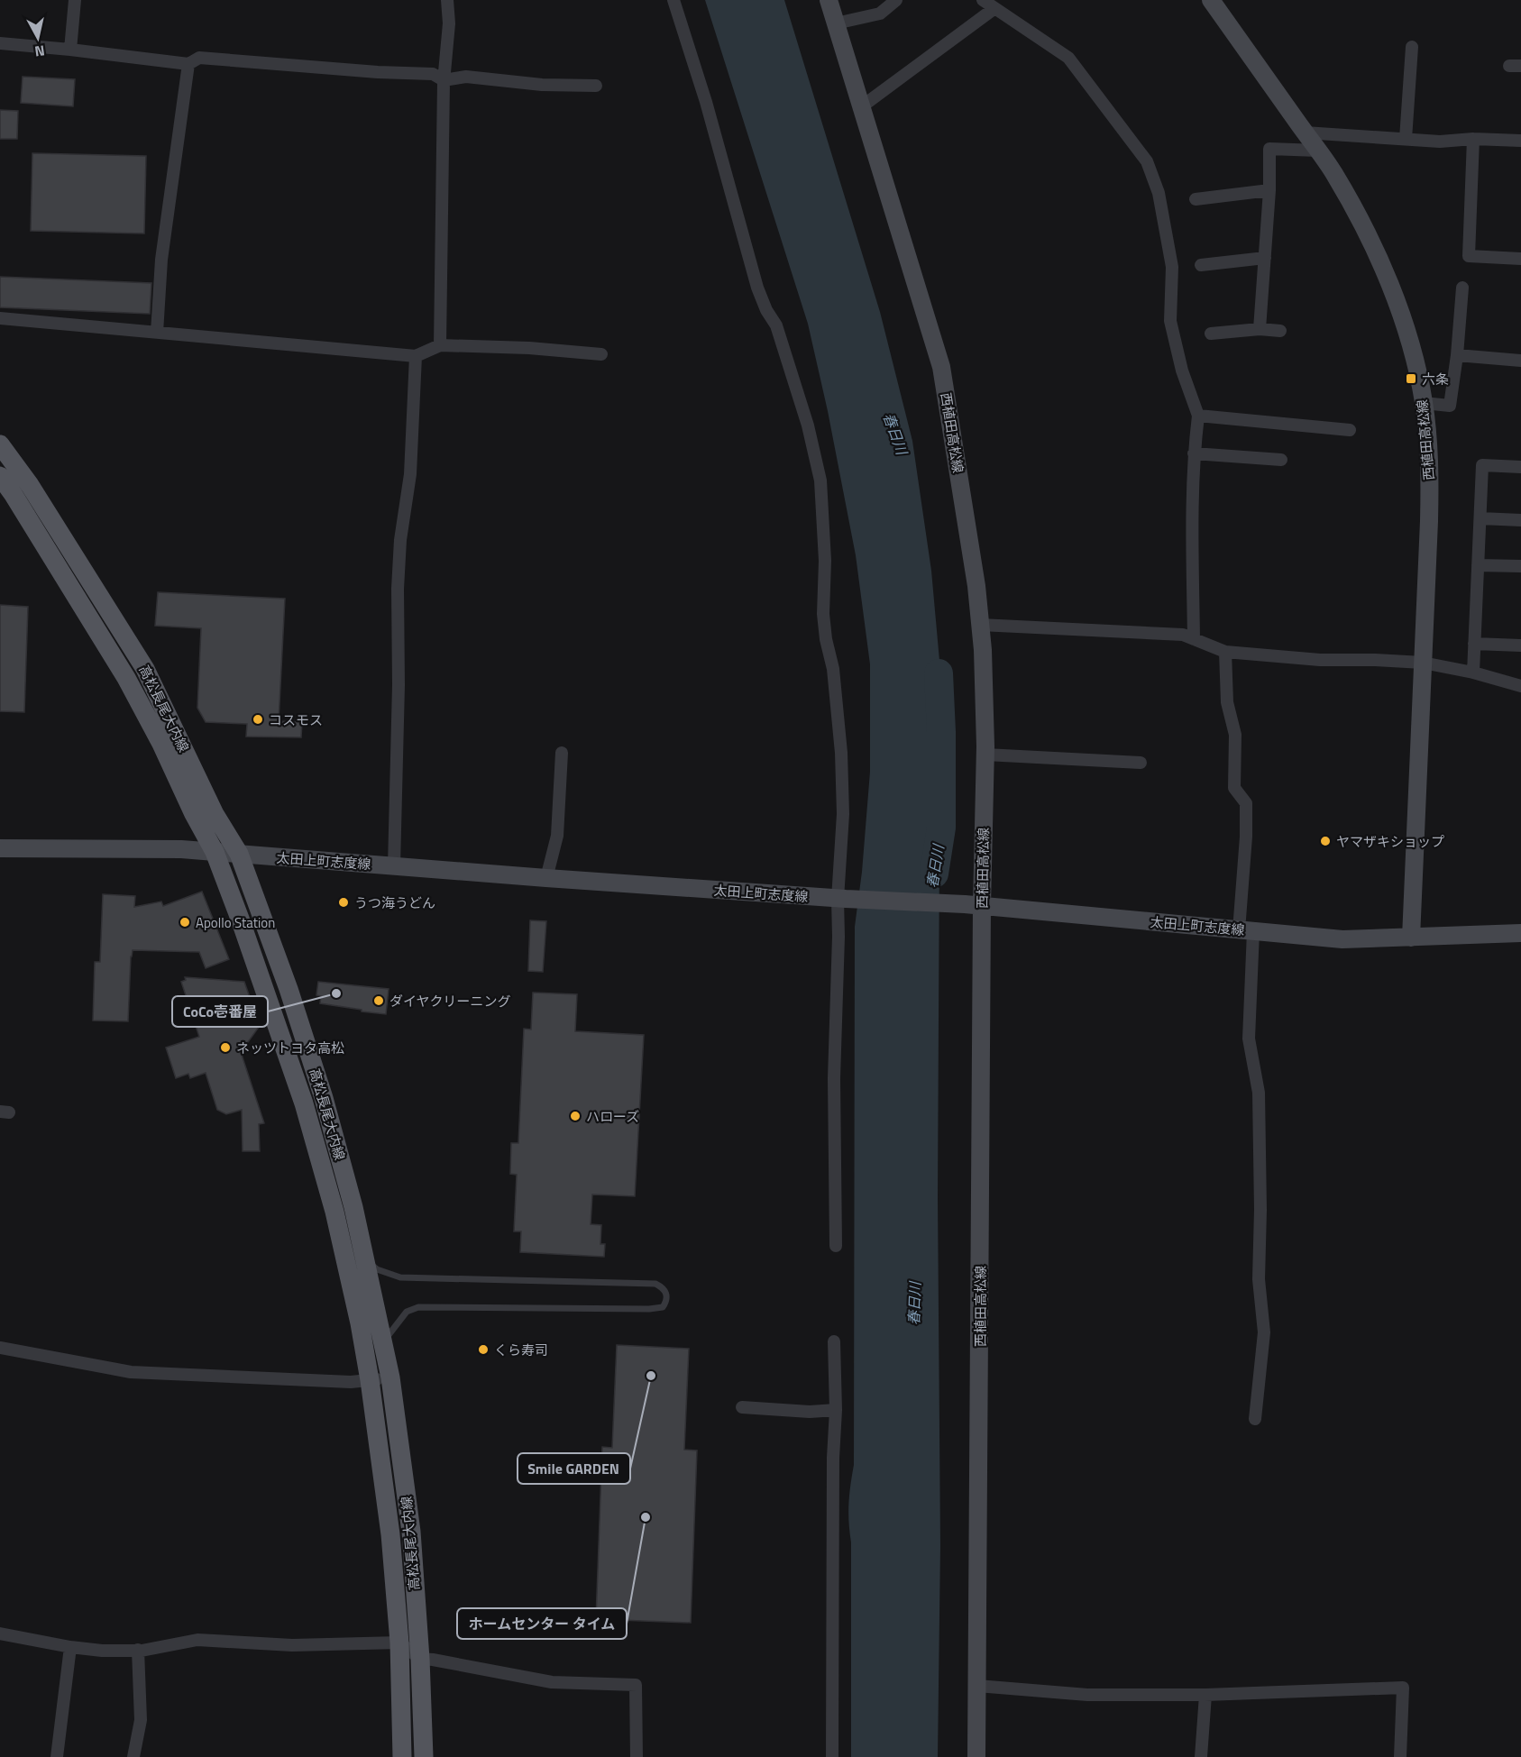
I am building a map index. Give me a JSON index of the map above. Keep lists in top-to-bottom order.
{
  "streets": {
    "main road": ["西植田高松線", "高松長尾大内線", "太田上町志度線"]
  },
  "crossings": [
    ["西植田高松線", "太田上町志度線"],
    ["高松長尾大内線", "太田上町志度線"]
  ],
  "water": ["春日川"],
  "places": {
    "transit": ["六条"],
    "other": [
      "コスモス",
      "ヤマザキショップ",
      "うつ海うどん",
      "Apollo Station",
      "CoCo壱番屋",
      "ダイヤクリーニング",
      "ネッツトヨタ高松",
      "ハローズ",
      "くら寿司",
      "Smile GARDEN",
      "ホームセンター タイム"
    ]
  },
  "north": "bottom"
}
